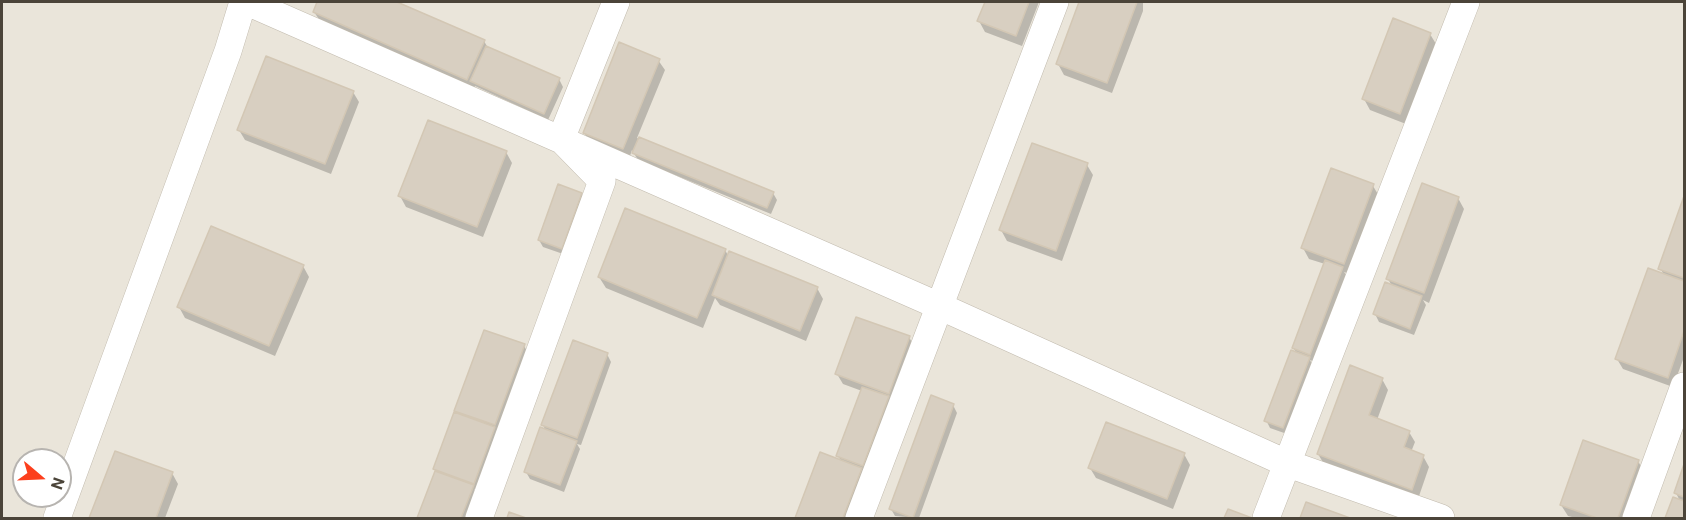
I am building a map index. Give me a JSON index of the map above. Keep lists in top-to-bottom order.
{
  "north": "right"
}
